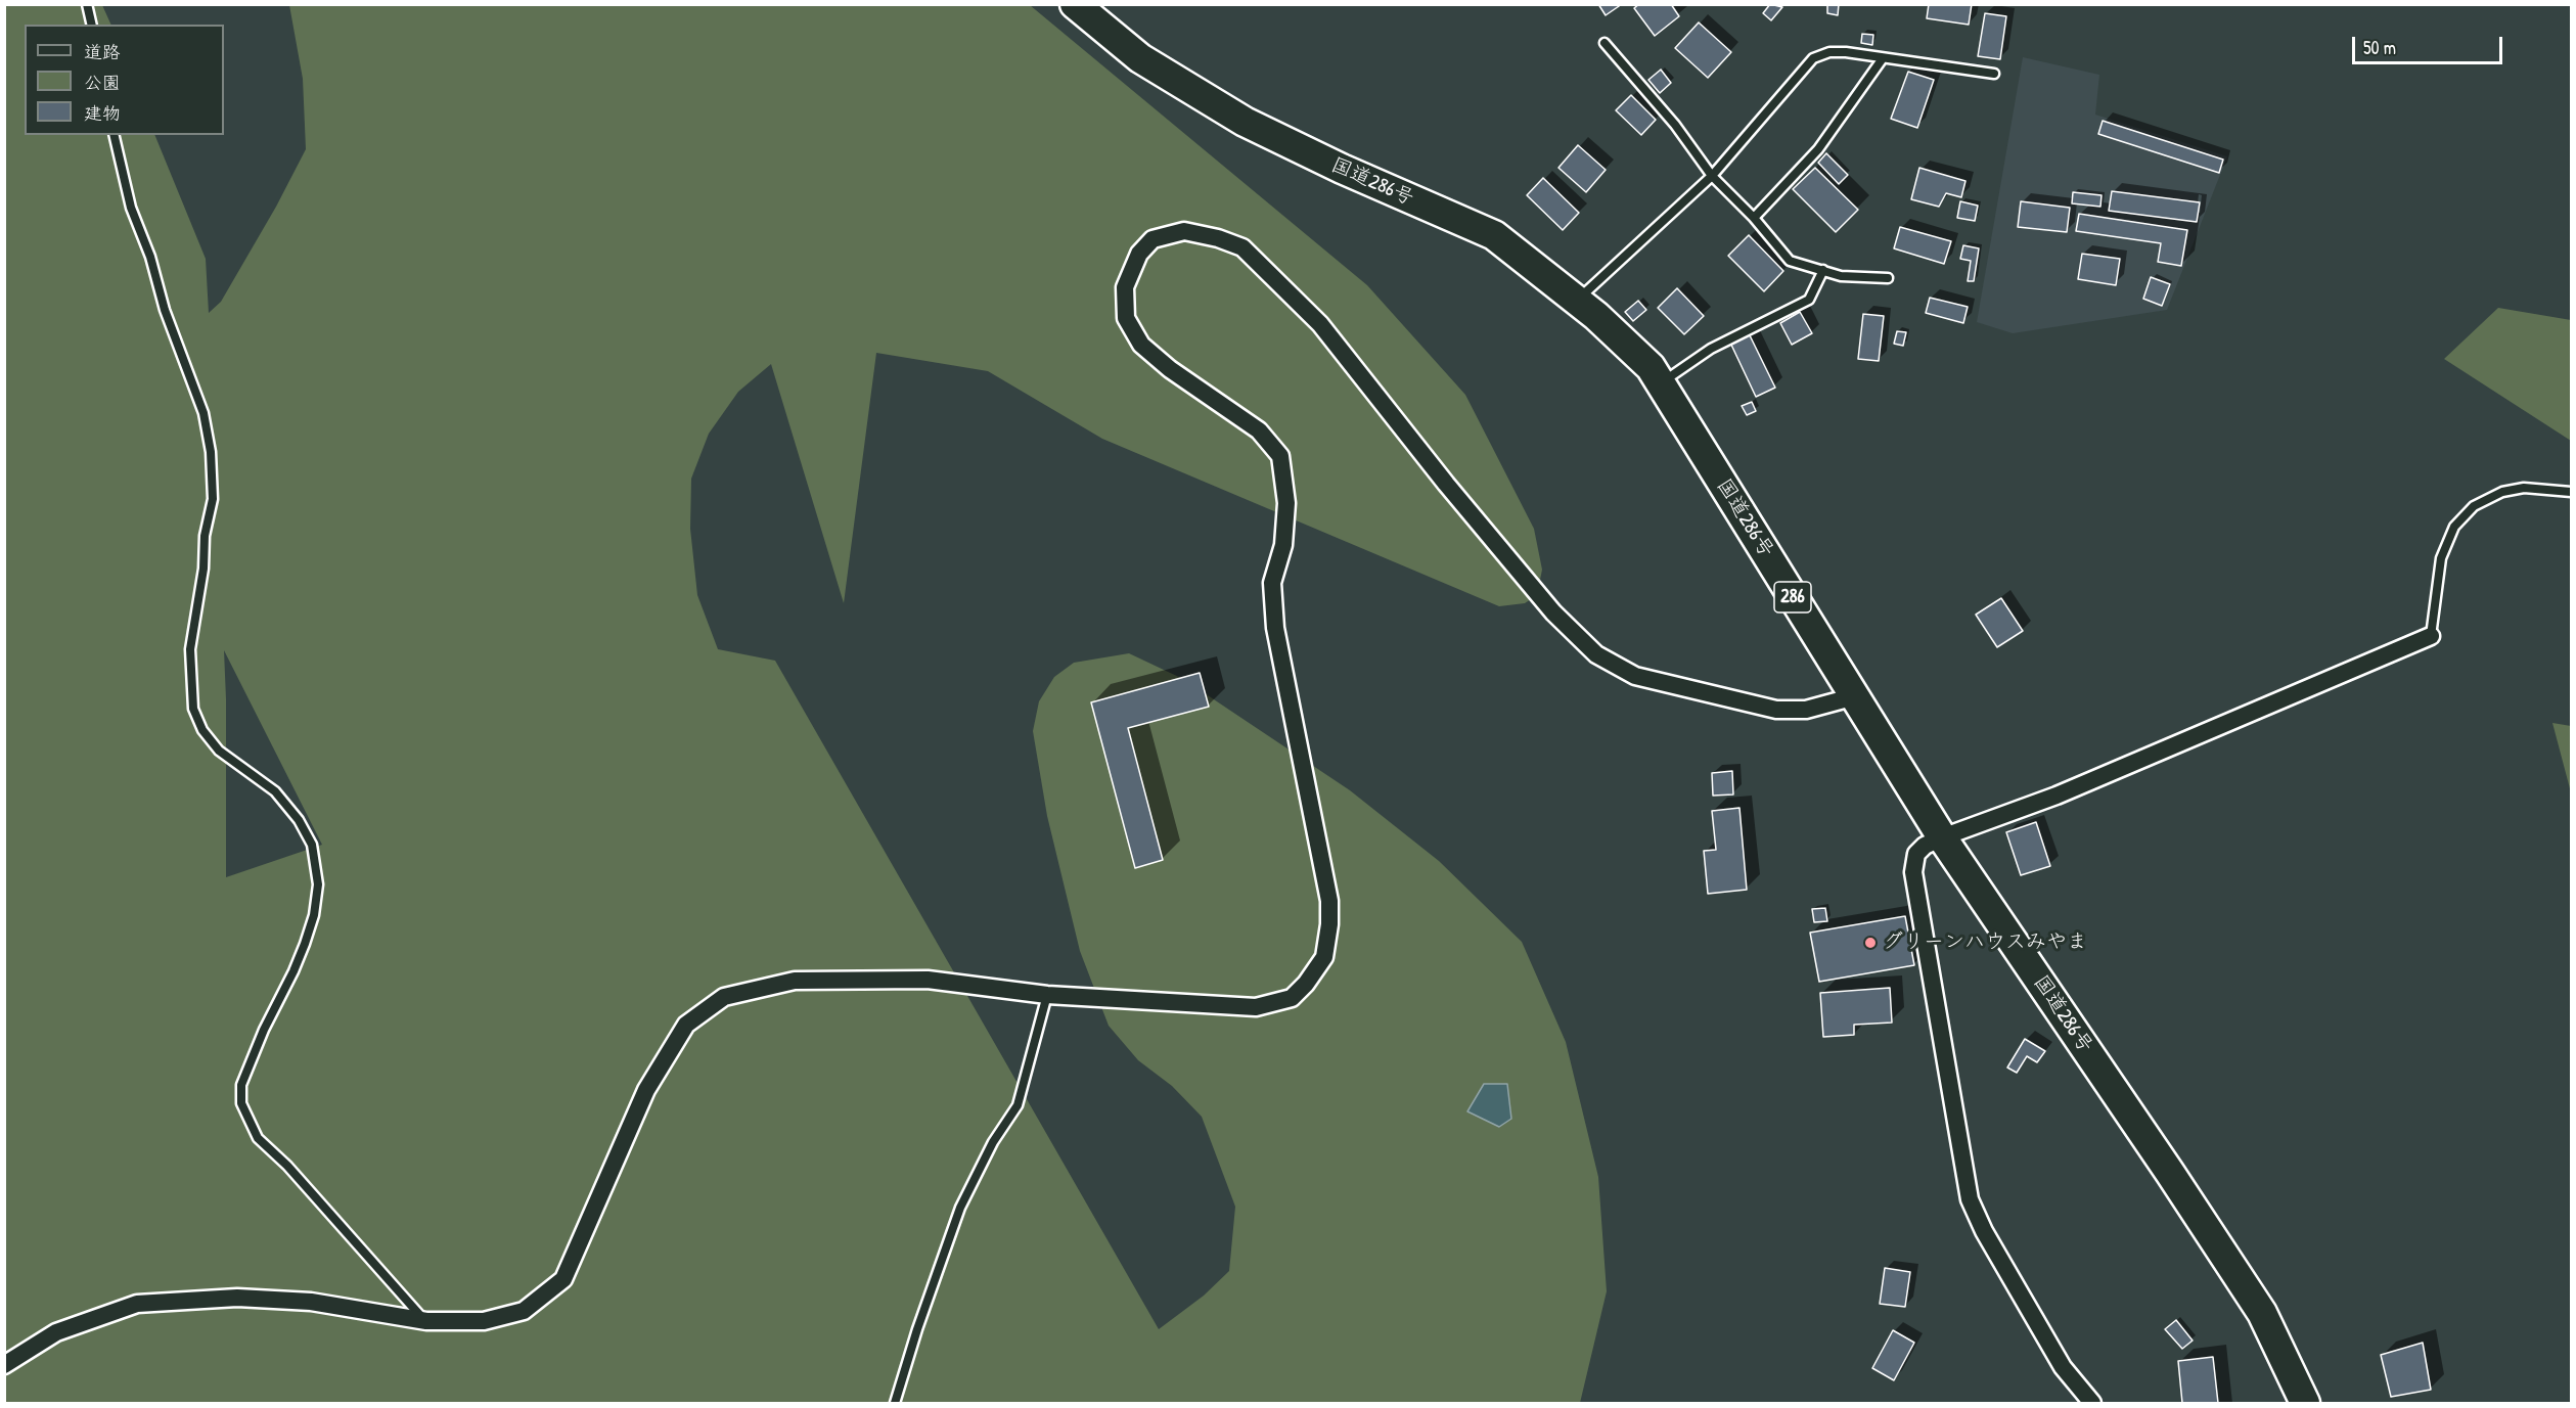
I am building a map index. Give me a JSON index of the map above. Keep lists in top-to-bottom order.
{
  "streets": {
    "highway": ["国道286号", "286"]
  },
  "places": ["グリーンハウスみやま"],
  "legend": ["道路", "公園", "建物"],
  "scale_bar": "50 m"
}
